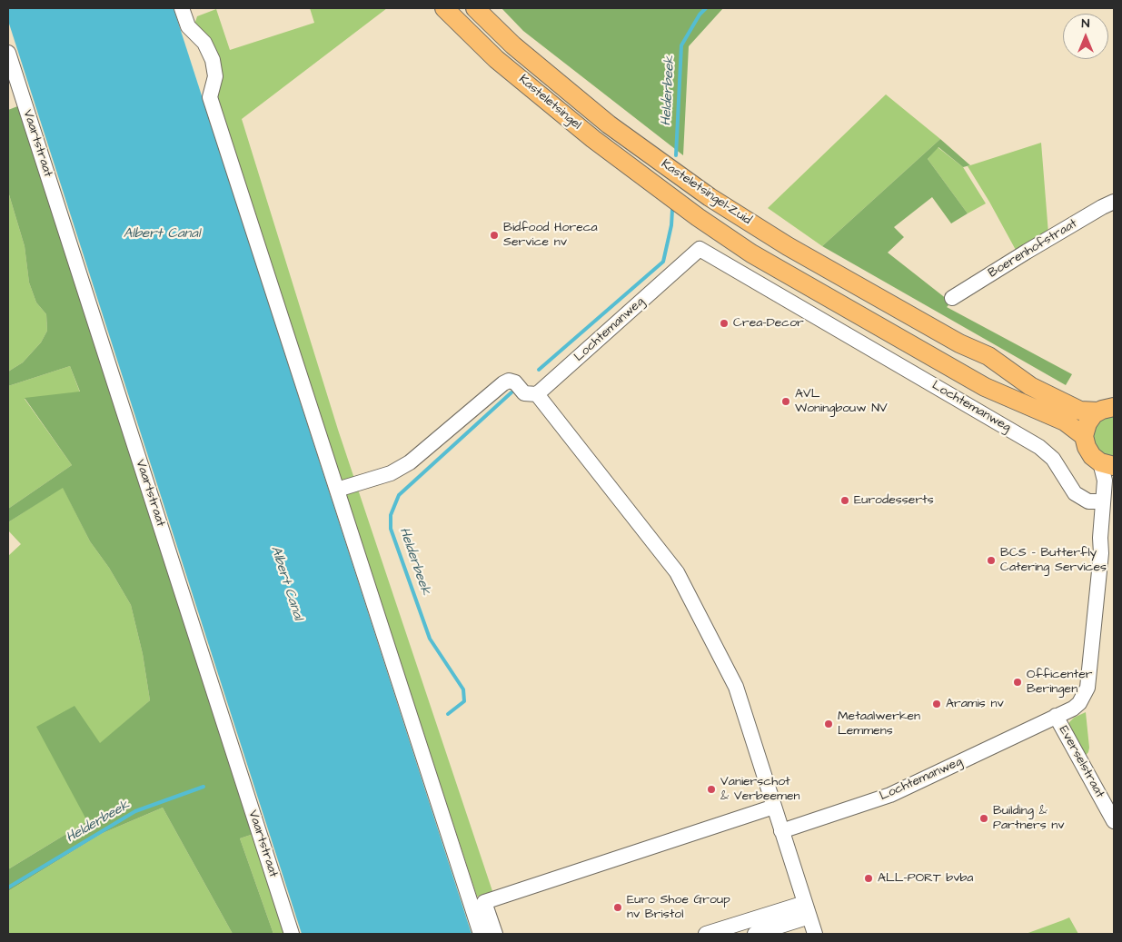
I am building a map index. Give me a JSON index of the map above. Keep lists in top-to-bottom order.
{
  "streets": {
    "main road": ["Kasteletsingel", "Kasteletsingel-Zuid"],
    "street": [
      "Vaartstraat",
      "Boerenhofstraat",
      "Lochtemanweg",
      "Everselstraat"
    ]
  },
  "crossings": [
    ["Kasteletsingel", "Kasteletsingel-Zuid"],
    ["Lochtemanweg", "Everselstraat"]
  ],
  "water": ["Helderbeek", "Albert Canal"],
  "places": [
    "Bidfood Horeca Service nv",
    "Crea-Decor",
    "AVL Woningbouw NV",
    "Eurodesserts",
    "BCS - Butterfly Catering Services",
    "Officenter Beringen",
    "Aramis nv",
    "Metaalwerken Lemmens",
    "Vanierschot & Verbeemen",
    "Building & Partners nv",
    "ALL-PORT bvba",
    "Euro Shoe Group nv Bristol"
  ],
  "north": "top"
}
